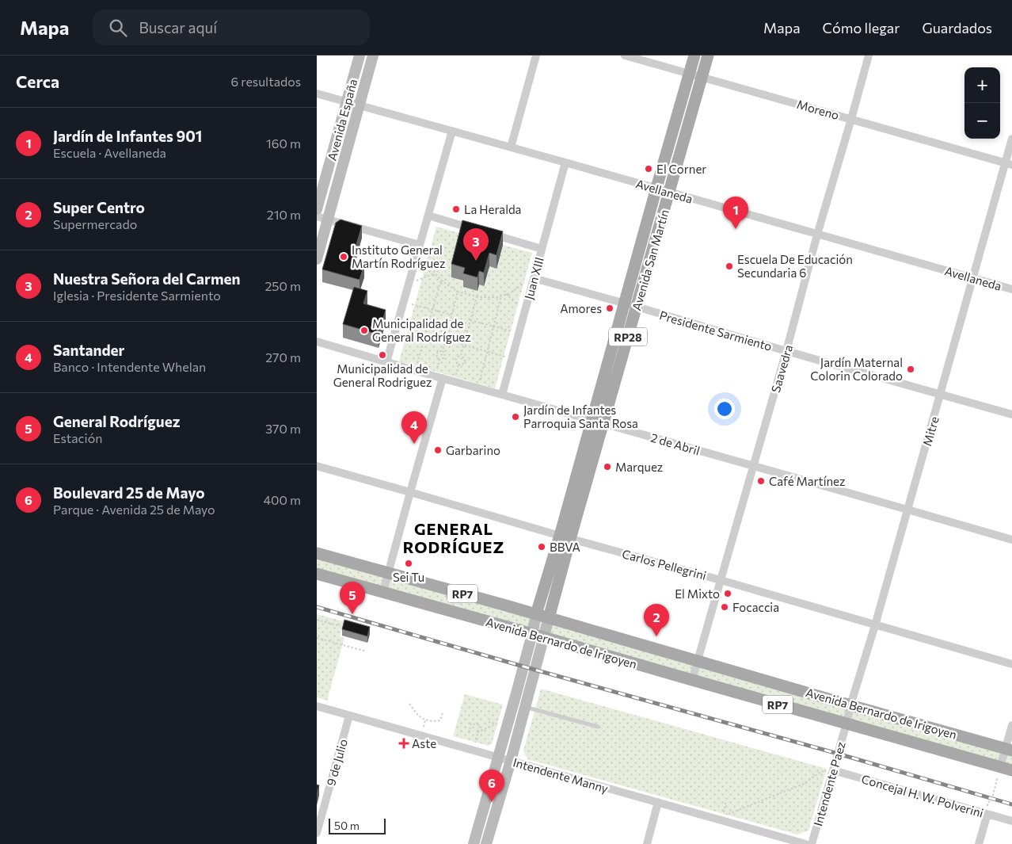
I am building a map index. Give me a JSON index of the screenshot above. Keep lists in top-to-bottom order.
{
  "streets": {
    "main road": [
      "Avenida España",
      "Avenida San Martín",
      "RP28",
      "RP7",
      "Avenida Bernardo de Irigoyen"
    ],
    "street": [
      "Moreno",
      "Avellaneda",
      "Juan XIII",
      "Presidente Sarmiento",
      "Saavedra",
      "Mitre",
      "2 de Abril",
      "Carlos Pellegrini",
      "9 de Julio",
      "Intendente Manny",
      "Intendente Paez",
      "Concejal H. W. Polverini"
    ]
  },
  "crossings": [
    ["Moreno", "Avenida San Martín"],
    ["Moreno", "Saavedra"],
    ["Moreno", "Mitre"],
    ["Avenida España", "Avellaneda"],
    ["Avellaneda", "Avenida San Martín"],
    ["Avellaneda", "Juan XIII"],
    ["Avellaneda", "Saavedra"],
    ["Avellaneda", "Mitre"],
    ["Avenida San Martín", "Presidente Sarmiento"],
    ["Avenida San Martín", "RP28"],
    ["Avenida San Martín", "2 de Abril"],
    ["Avenida San Martín", "Carlos Pellegrini"],
    ["Avenida San Martín", "Avenida Bernardo de Irigoyen"],
    ["Juan XIII", "Presidente Sarmiento"],
    ["Juan XIII", "2 de Abril"],
    ["Presidente Sarmiento", "Saavedra"],
    ["Presidente Sarmiento", "Mitre"],
    ["RP28", "Intendente Manny"],
    ["Saavedra", "2 de Abril"],
    ["Saavedra", "Carlos Pellegrini"],
    ["Saavedra", "Avenida Bernardo de Irigoyen"],
    ["Mitre", "2 de Abril"],
    ["Mitre", "Carlos Pellegrini"],
    ["Mitre", "Avenida Bernardo de Irigoyen"],
    ["Mitre", "Intendente Paez"],
    ["Avenida Bernardo de Irigoyen", "Intendente Paez"],
    ["9 de Julio", "Intendente Manny"],
    ["Intendente Paez", "Concejal H. W. Polverini"]
  ],
  "districts": ["GENERAL RODRÍGUEZ"],
  "places": {
    "other": [
      "El Corner",
      "La Heralda",
      "Instituto General Martín Rodríguez",
      "Escuela De Educación Secundaria 6",
      "Amores",
      "Municipalidad de General Rodríguez",
      "Municipalidad de General Rodriguez",
      "Jardín Maternal Colorin Colorado",
      "Jardín de Infantes Parroquia Santa Rosa",
      "Garbarino",
      "Marquez",
      "Café Martínez",
      "BBVA",
      "Sei Tu",
      "El Mixto",
      "Focaccia"
    ],
    "health": ["Aste"]
  },
  "scale_bar": "50 m",
  "page": {
    "header": "Mapa",
    "search": "Buscar aquí",
    "nav": ["Mapa", "Cómo llegar", "Guardados"],
    "heading": ["Cerca", "6 resultados"],
    "map_buttons": ["+", "−"],
    "list": [
      {
        "mark": "1",
        "name": "Jardín de Infantes 901",
        "note": "Escuela · Avellaneda",
        "value": "160 m"
      },
      {
        "mark": "2",
        "name": "Super Centro",
        "note": "Supermercado",
        "value": "210 m"
      },
      {
        "mark": "3",
        "name": "Nuestra Señora del Carmen",
        "note": "Iglesia · Presidente Sarmiento",
        "value": "250 m"
      },
      {
        "mark": "4",
        "name": "Santander",
        "note": "Banco · Intendente Whelan",
        "value": "270 m"
      },
      {
        "mark": "5",
        "name": "General Rodríguez",
        "note": "Estación",
        "value": "370 m"
      },
      {
        "mark": "6",
        "name": "Boulevard 25 de Mayo",
        "note": "Parque · Avenida 25 de Mayo",
        "value": "400 m"
      }
    ],
    "pins": [
      "1",
      "3",
      "4",
      "5",
      "2",
      "6"
    ],
    "scale": "50 m"
  }
}
